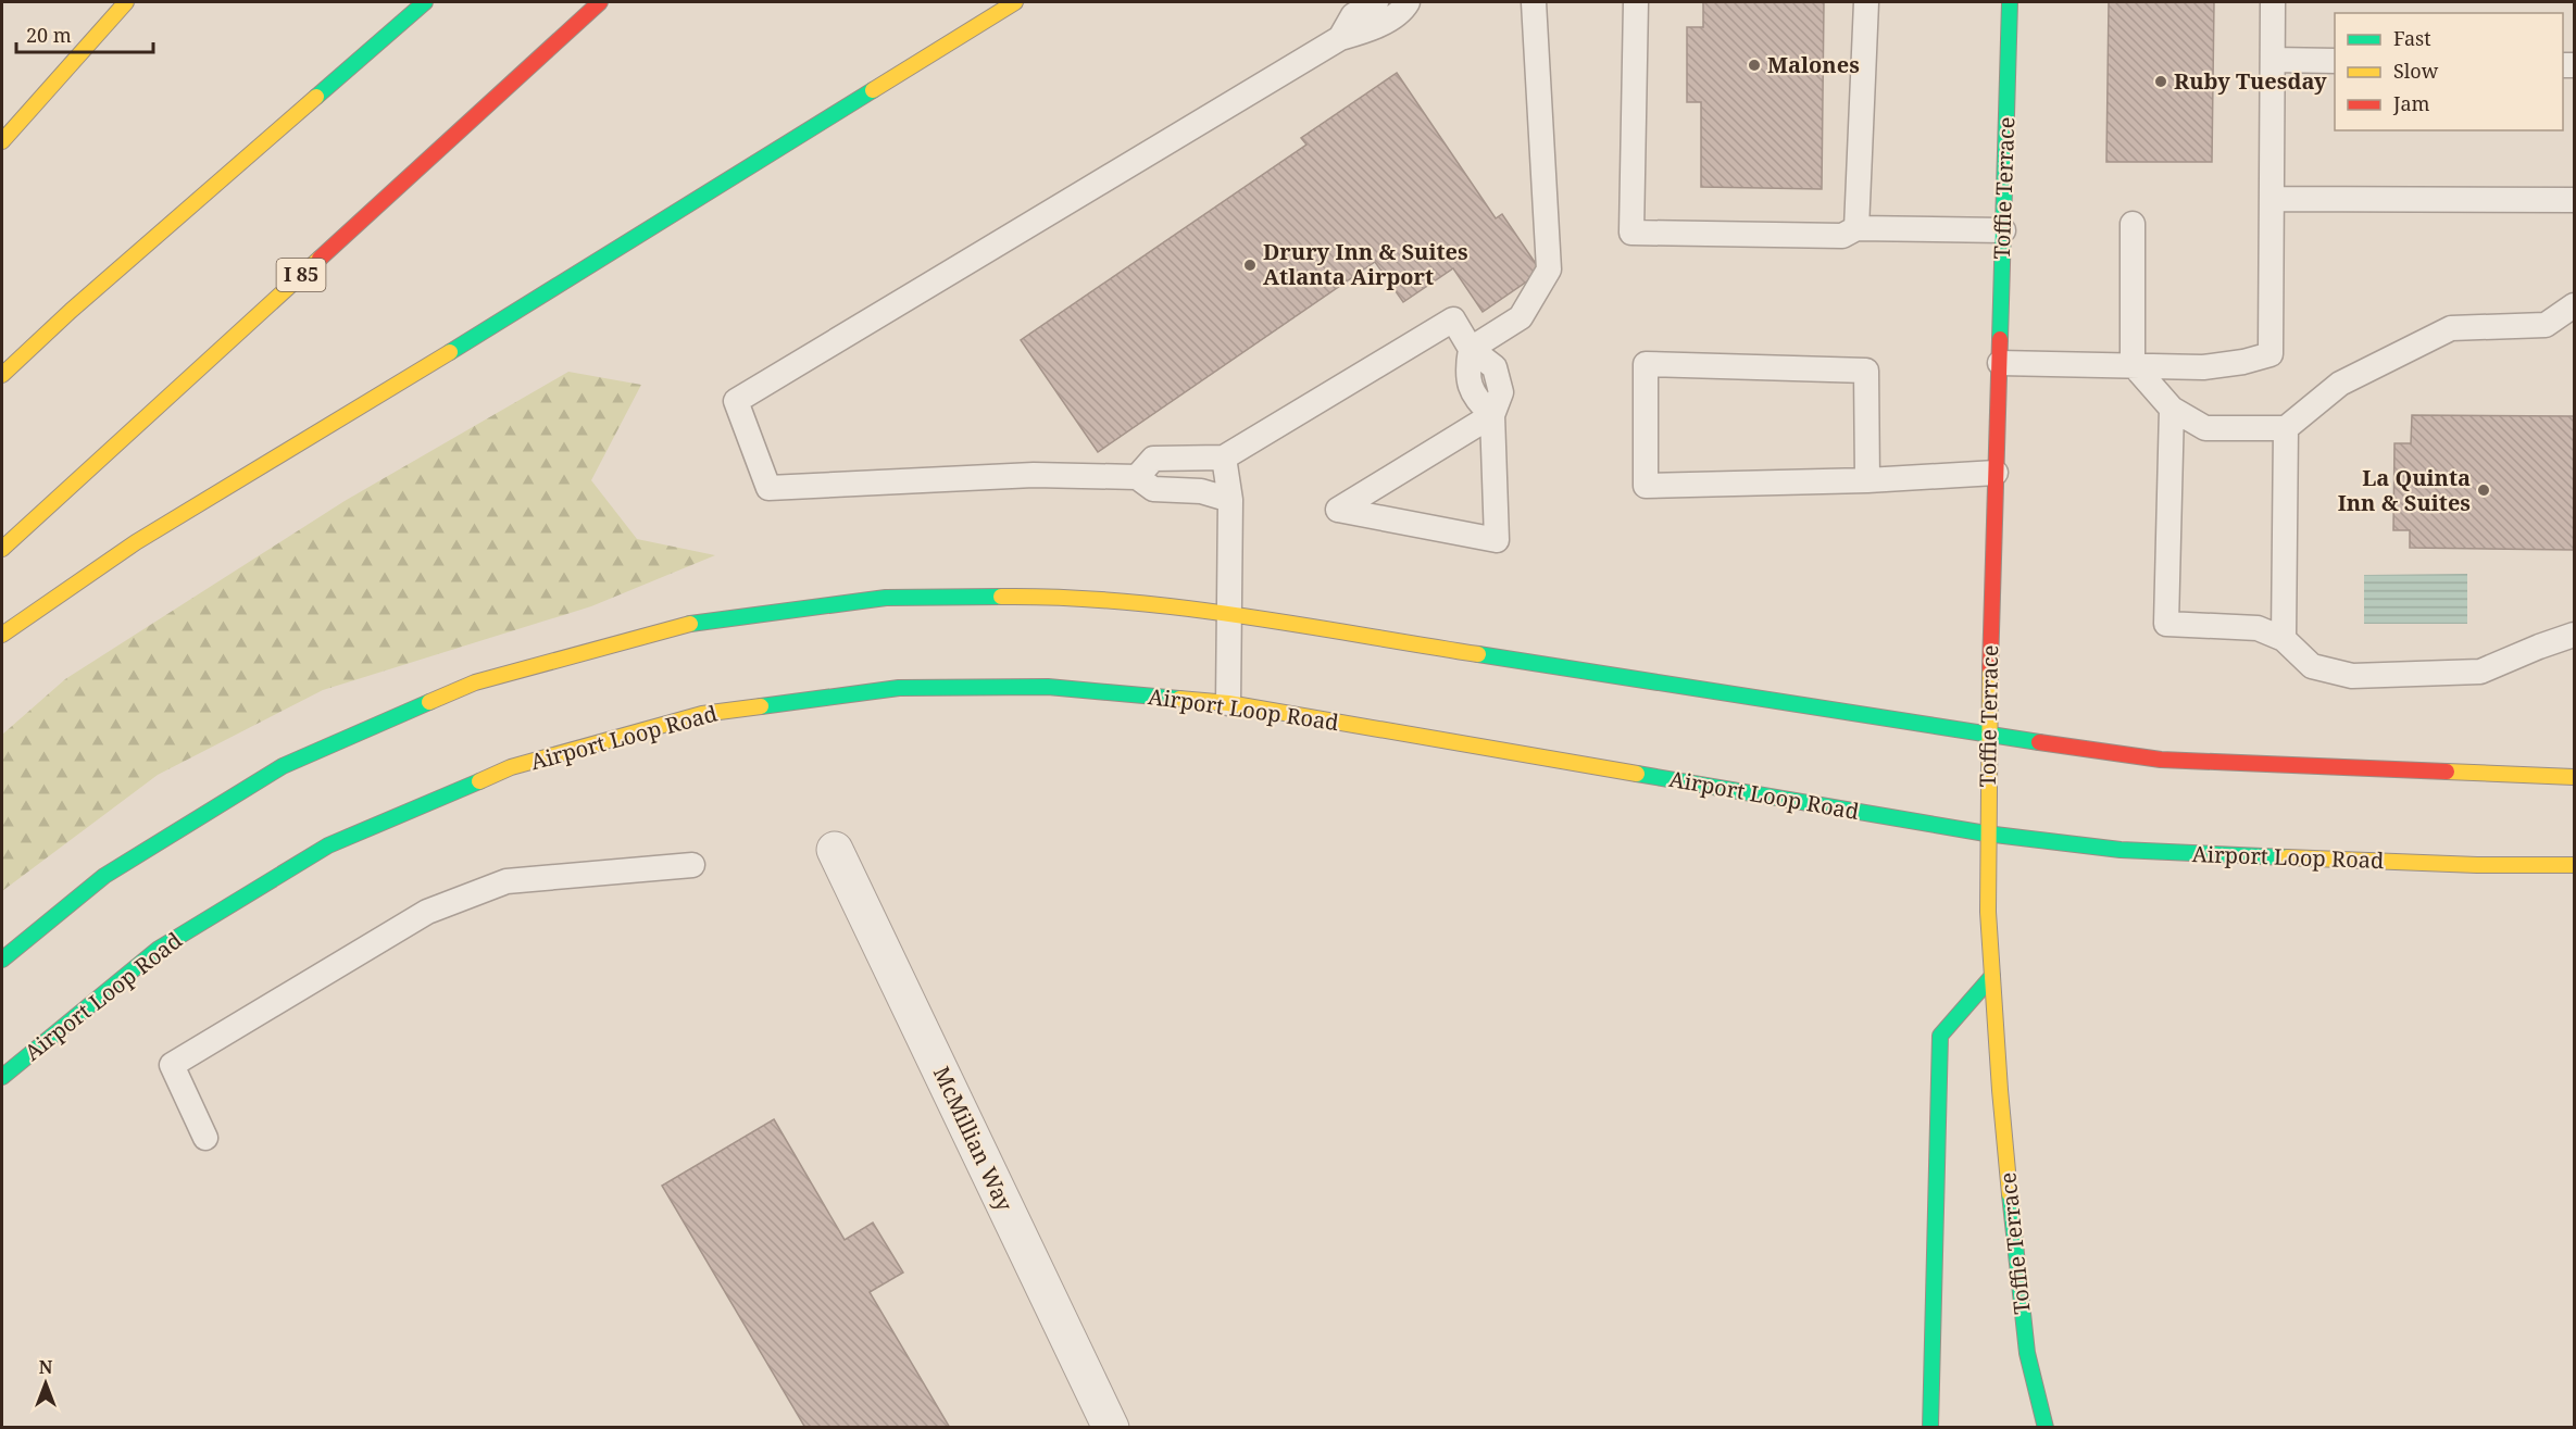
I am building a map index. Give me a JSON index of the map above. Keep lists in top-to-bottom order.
{
  "streets": {
    "main road": ["Toffie Terrace", "I 85", "Airport Loop Road"],
    "street": ["McMillian Way"]
  },
  "crossings": [
    ["Toffie Terrace", "Airport Loop Road"]
  ],
  "places": [
    "Malones",
    "Ruby Tuesday",
    "Drury Inn & Suites Atlanta Airport",
    "La Quinta Inn & Suites"
  ],
  "legend": ["Fast", "Slow", "Jam"],
  "scale_bar": "20 m",
  "north": "top"
}
